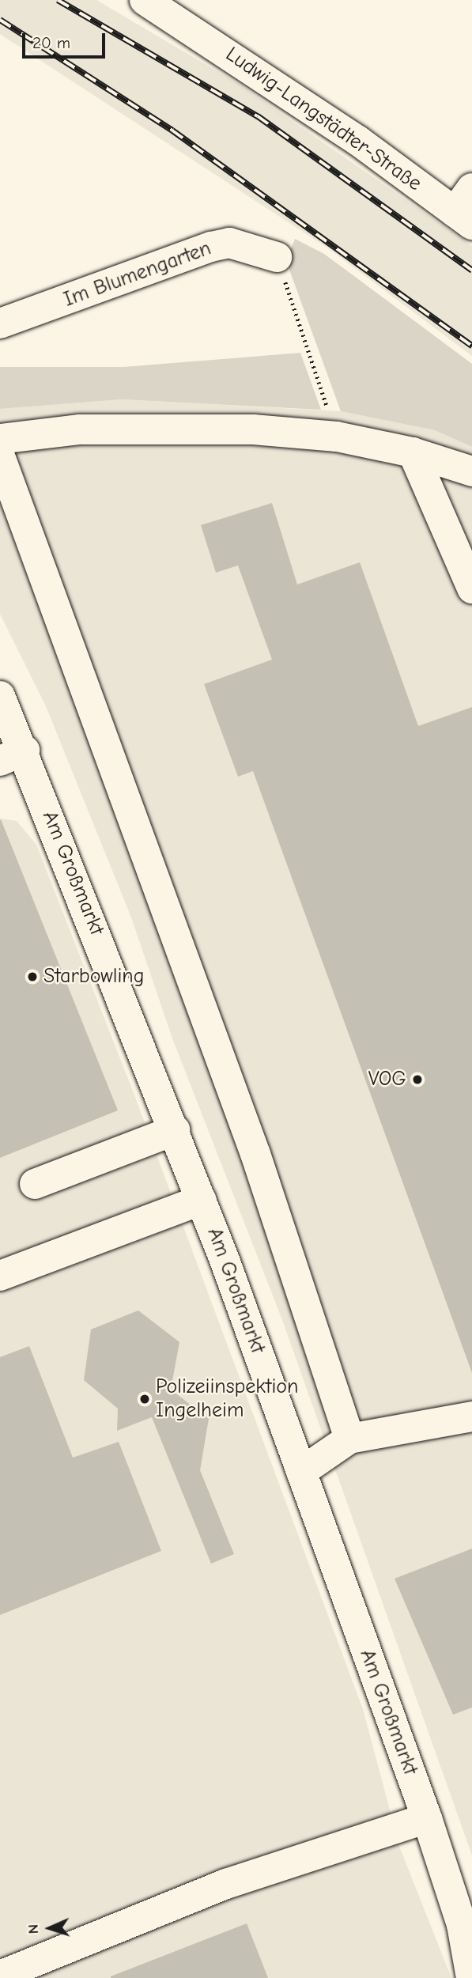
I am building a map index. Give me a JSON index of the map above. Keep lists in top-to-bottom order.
{
  "streets": {
    "main road": ["Ludwig-Langstädter-Straße", "Im Blumengarten", "Am Großmarkt"]
  },
  "places": ["Starbowling", "VOG", "Polizeiinspektion Ingelheim"],
  "scale_bar": "20 m",
  "north": "left"
}
